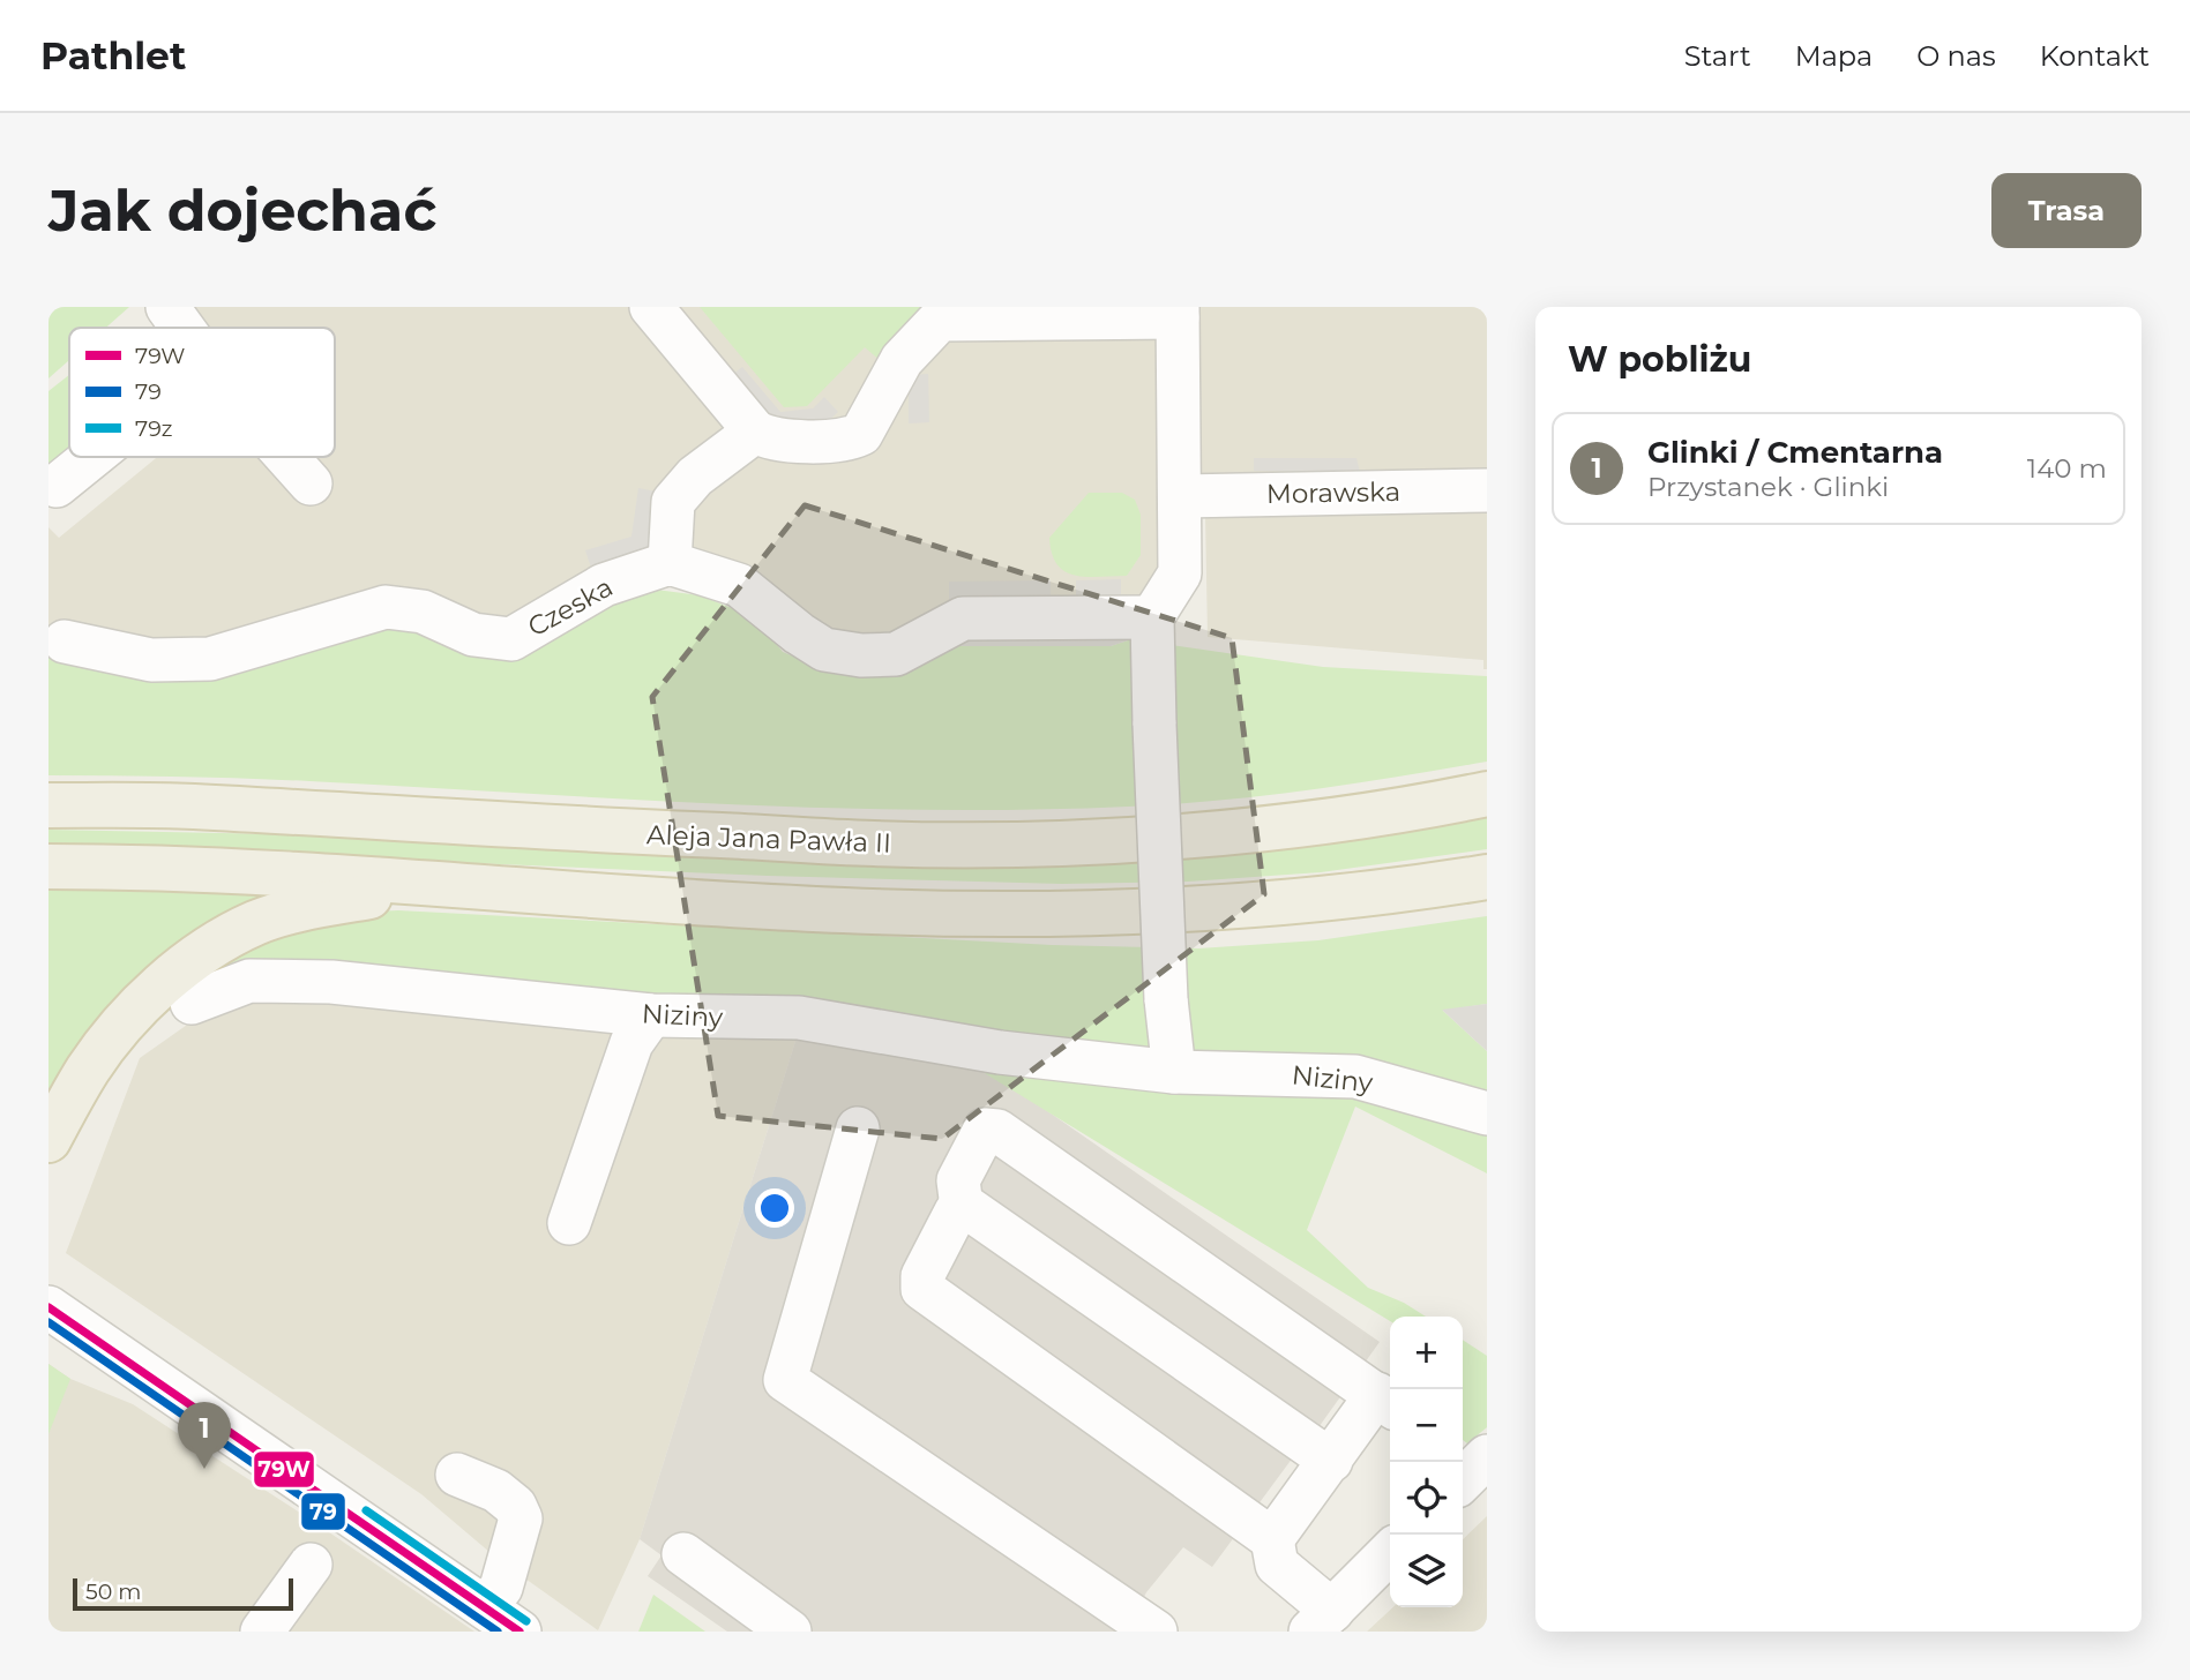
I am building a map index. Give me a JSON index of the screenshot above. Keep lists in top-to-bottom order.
{
  "streets": {
    "main road": ["Aleja Jana Pawła II"],
    "street": ["Morawska", "Czeska", "Niziny"]
  },
  "lines": ["transit line 79W", "transit line 79", "transit line 79z"],
  "legend": ["79W", "79", "79z"],
  "scale_bar": "50 m",
  "page": {
    "header": "Pathlet",
    "nav": [
      "Start",
      "Mapa",
      "O nas",
      "Kontakt"
    ],
    "buttons": "Trasa",
    "title": "Jak dojechać",
    "heading": "W pobliżu",
    "list": [
      {
        "mark": "1",
        "name": "Glinki / Cmentarna",
        "note": "Przystanek · Glinki",
        "value": "140 m"
      }
    ],
    "map_buttons": ["+", "−"],
    "pins": "1",
    "scale": "50 m"
  }
}
